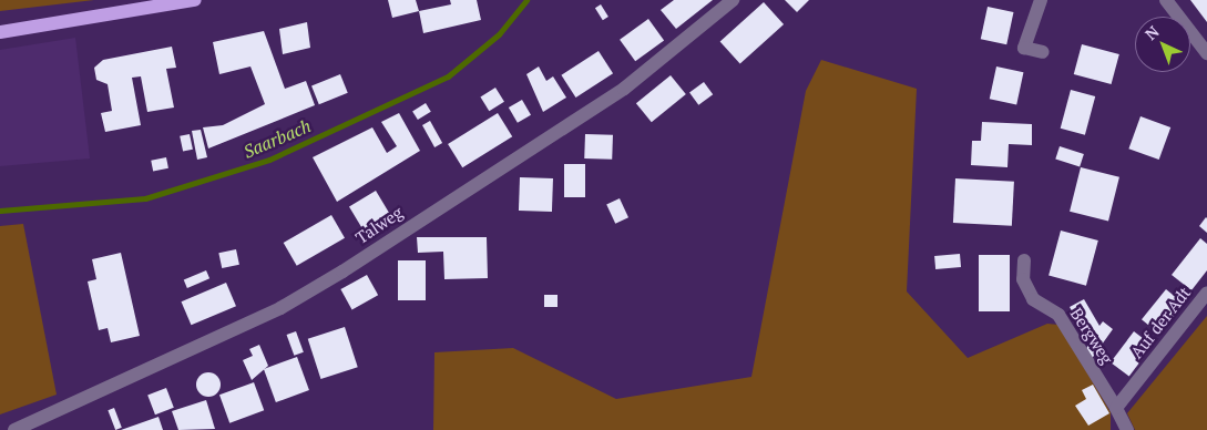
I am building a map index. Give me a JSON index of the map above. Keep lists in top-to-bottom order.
{
  "streets": {
    "street": ["Talweg", "Auf der Adt", "Bergweg"]
  },
  "crossings": [
    ["Auf der Adt", "Bergweg"]
  ],
  "water": ["Saarbach"],
  "north": "top left"
}
